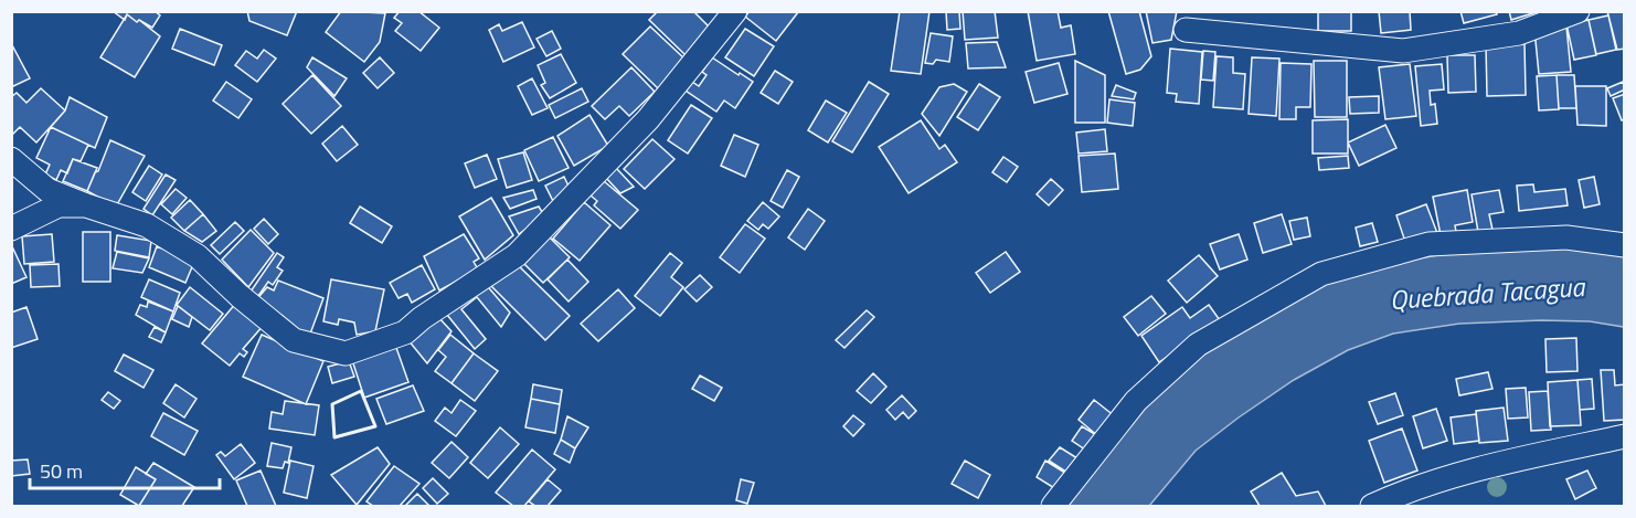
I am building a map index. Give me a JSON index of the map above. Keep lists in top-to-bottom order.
{
  "water": ["Quebrada Tacagua"],
  "scale_bar": "50 m"
}
